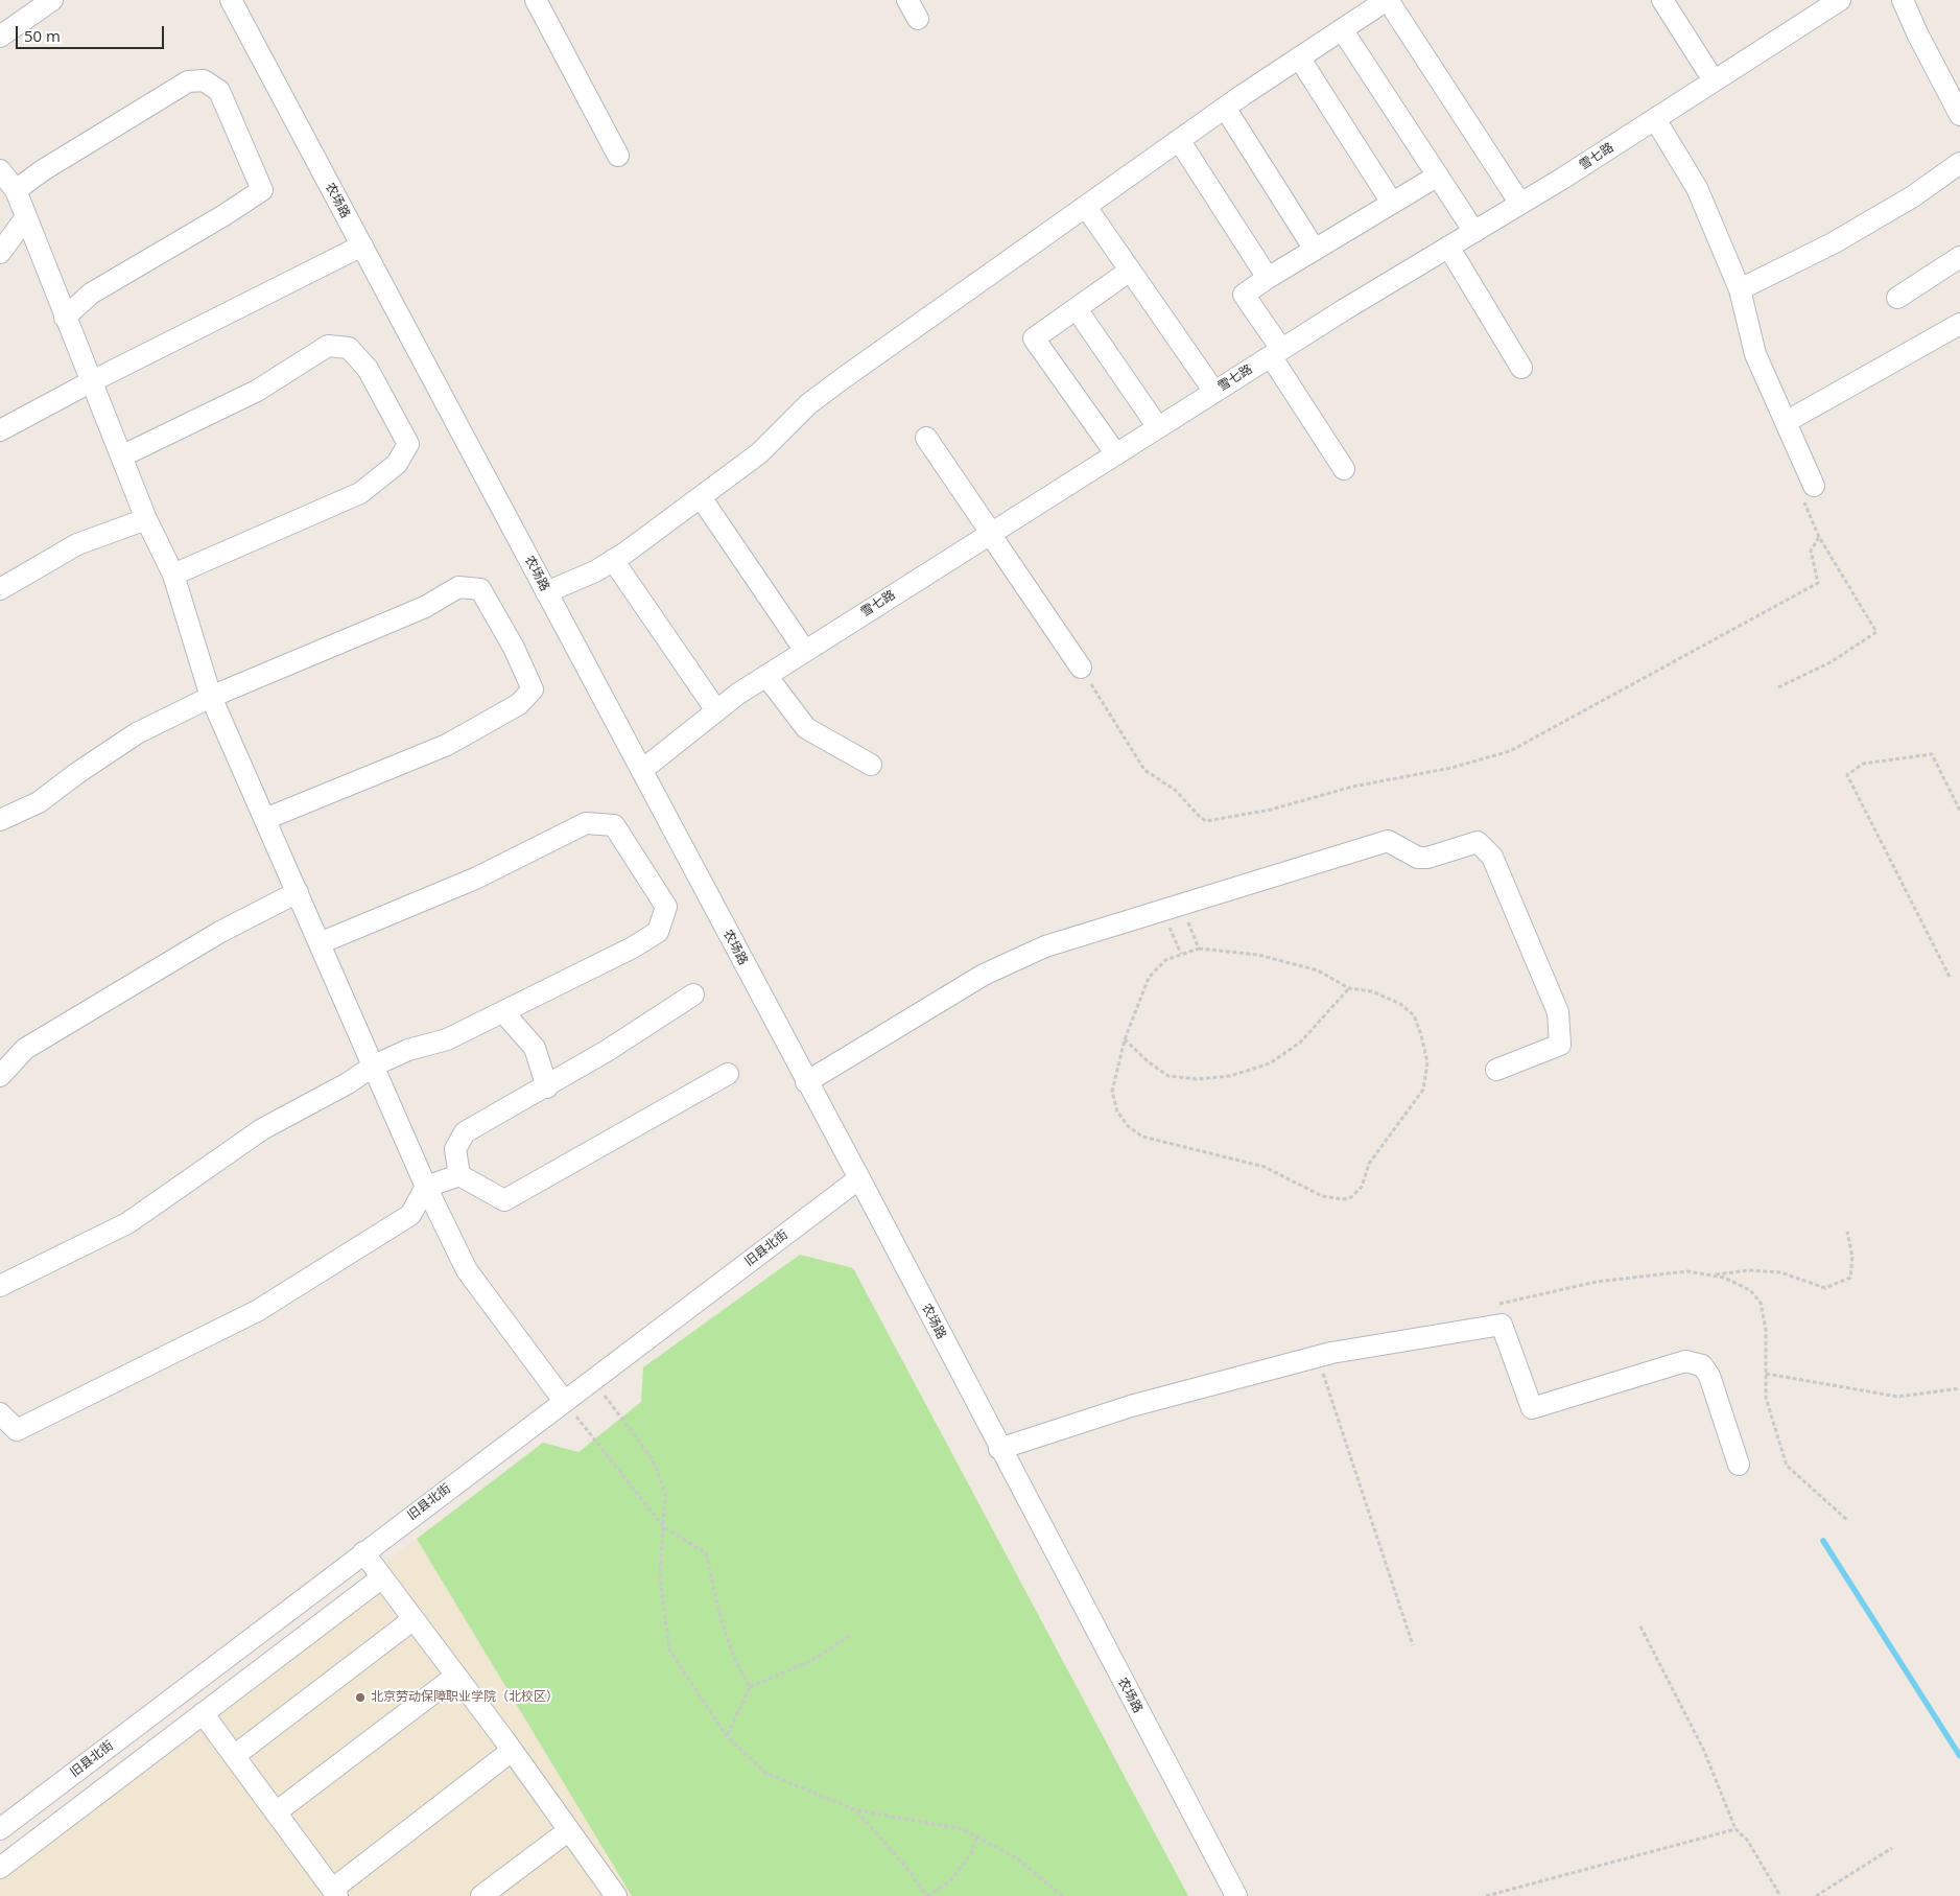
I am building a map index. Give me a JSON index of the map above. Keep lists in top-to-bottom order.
{
  "streets": {
    "street": ["雪七路", "农场路", "旧县北街"]
  },
  "crossings": [
    ["雪七路", "农场路"],
    ["农场路", "旧县北街"]
  ],
  "places": ["北京劳动保障职业学院（北校区）"],
  "scale_bar": "50 m"
}
